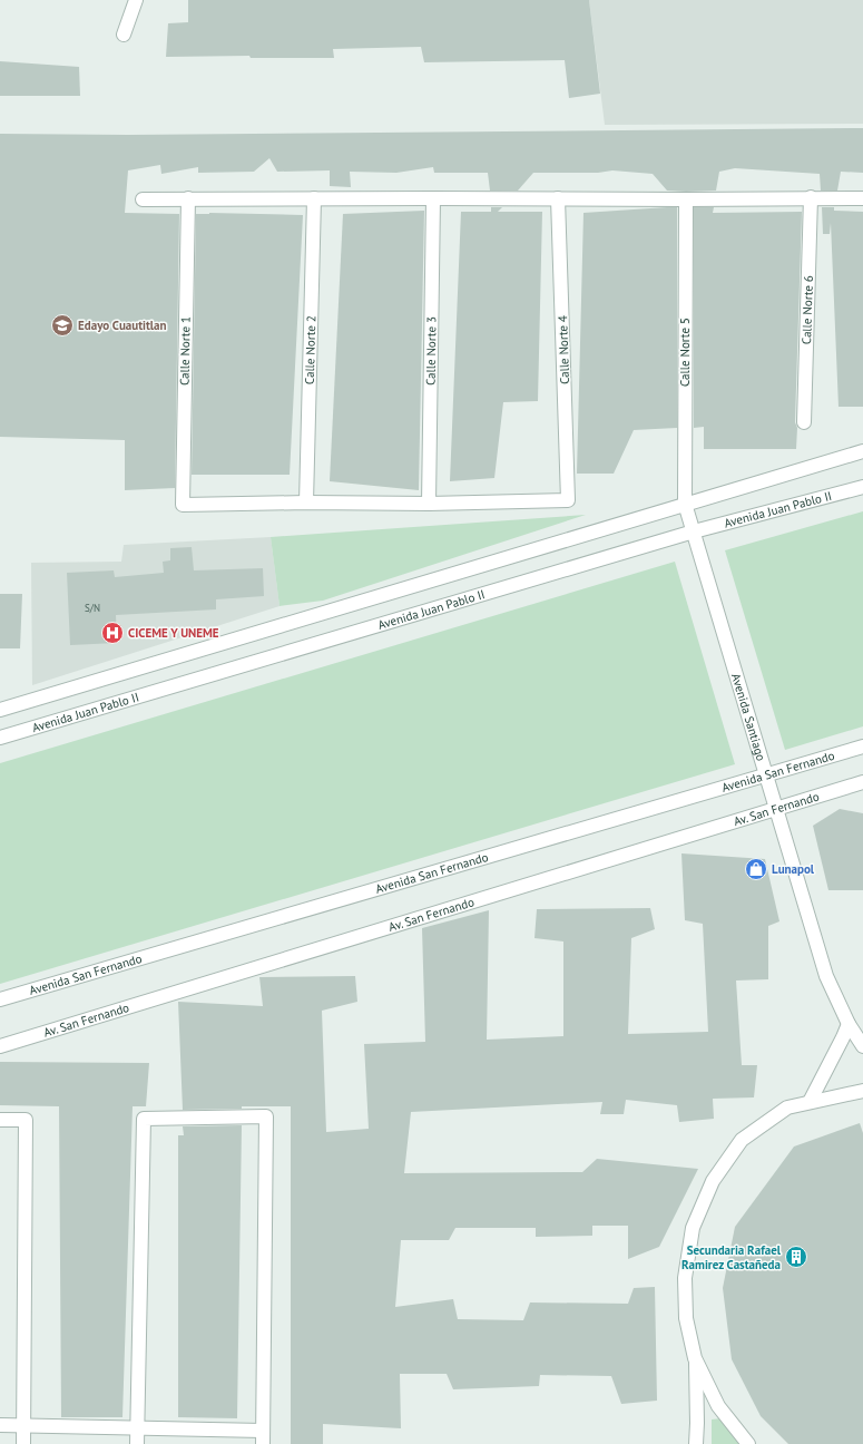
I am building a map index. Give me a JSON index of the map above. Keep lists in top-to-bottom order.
{
  "streets": {
    "street": [
      "Calle Norte 6",
      "Calle Norte 2",
      "Calle Norte 4",
      "Calle Norte 1",
      "Calle Norte 3",
      "Calle Norte 5",
      "Avenida Juan Pablo II",
      "Avenida Santiago",
      "Avenida San Fernando",
      "Av. San Fernando"
    ]
  },
  "crossings": [
    ["Calle Norte 2", "Calle Norte 1"],
    ["Calle Norte 4", "Calle Norte 3"],
    ["Calle Norte 5", "Avenida Santiago"],
    ["Avenida Juan Pablo II", "Avenida Santiago"],
    ["Avenida Santiago", "Avenida San Fernando"],
    ["Avenida Santiago", "Av. San Fernando"]
  ],
  "places": {
    "school or university": ["Edayo Cuautitlan"],
    "hospital": ["CICEME Y UNEME"],
    "shop": ["Lunapol"],
    "building": ["Secundaria Rafael Ramirez Castañeda"]
  },
  "house_numbers": ["S/N"]
}
